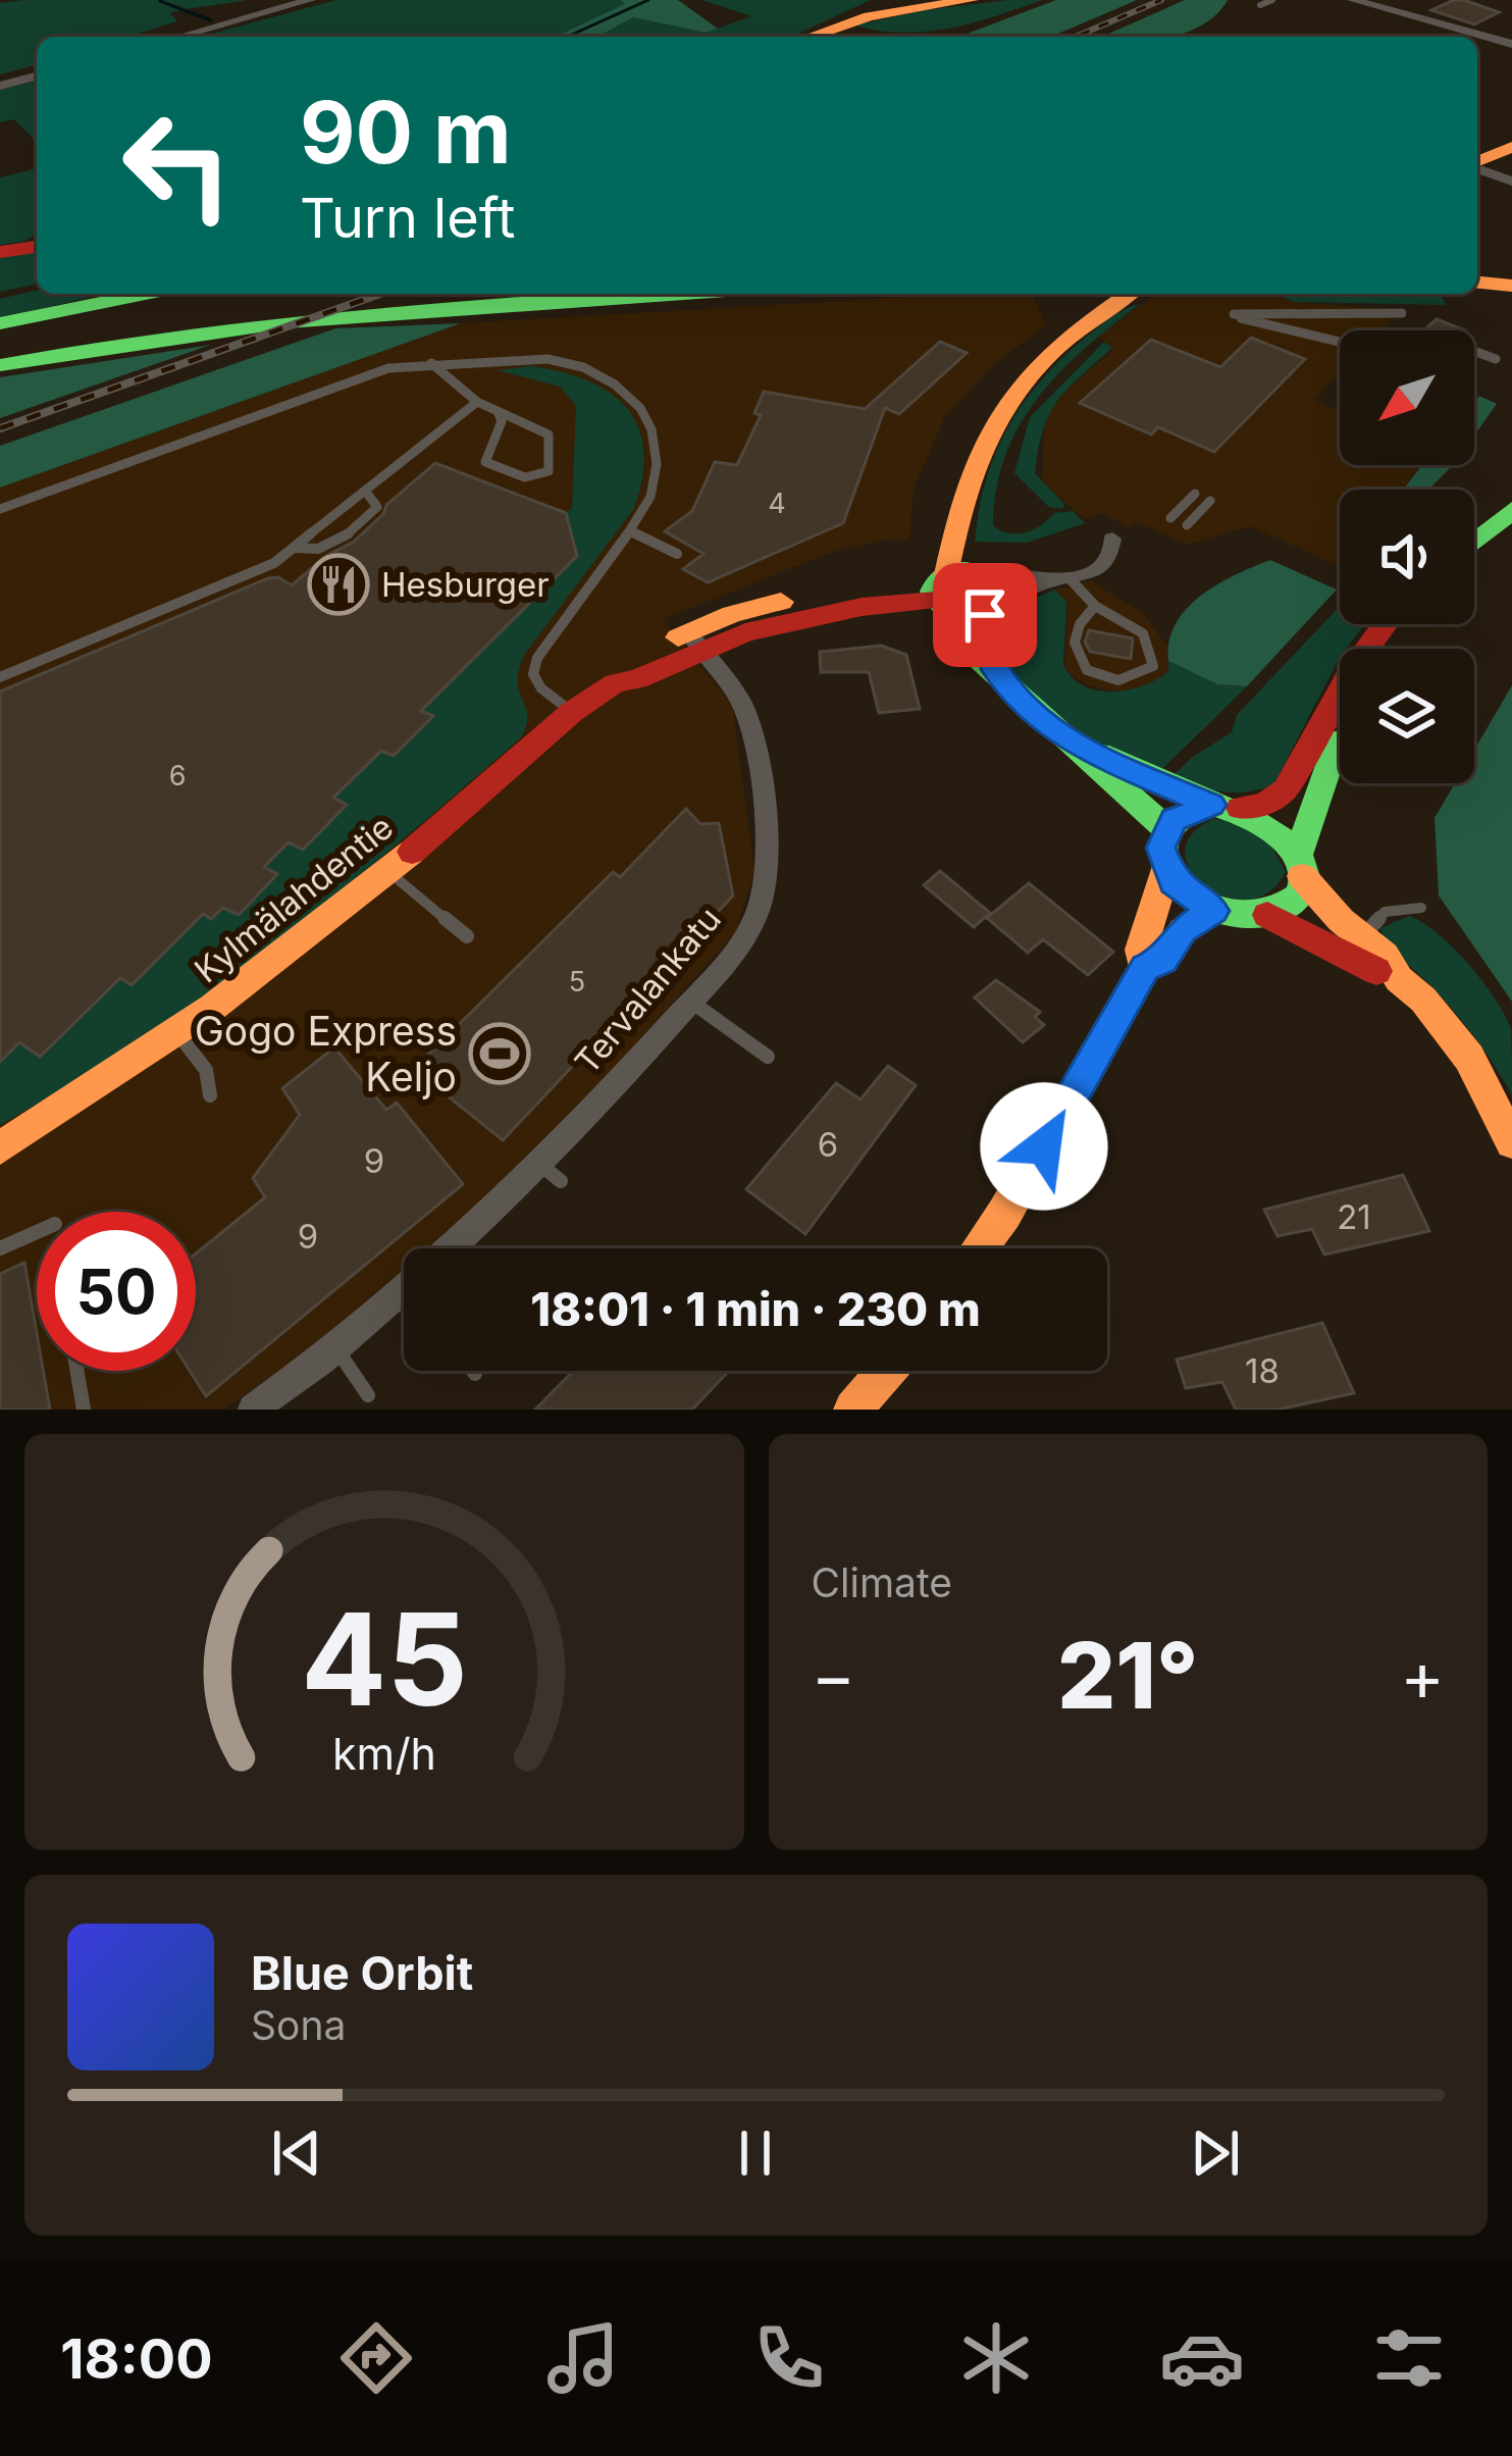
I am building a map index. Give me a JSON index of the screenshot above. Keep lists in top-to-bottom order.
{
  "streets": {
    "main road": ["Kylmälahdentie"],
    "street": ["Tervalankatu"]
  },
  "crossings": [
    ["Kylmälahdentie", "Tervalankatu"]
  ],
  "places": {
    "restaurant": ["Hesburger"],
    "sports": ["Gogo Express Keljo"]
  },
  "house_numbers": [
    "4",
    "6",
    "5",
    "6",
    "9",
    "21",
    "9",
    "18"
  ],
  "north": "bottom left",
  "page": {
    "turn": ["90 m", "Turn left"],
    "limit": "50",
    "trip": "18:01 · 1 min · 230 m",
    "tile": "Climate",
    "heat": ["−", "21°", "+"],
    "song": ["Blue Orbit", "Sona"],
    "tabs": "18:00",
    "gauge": ["45", "km/h"]
  }
}
